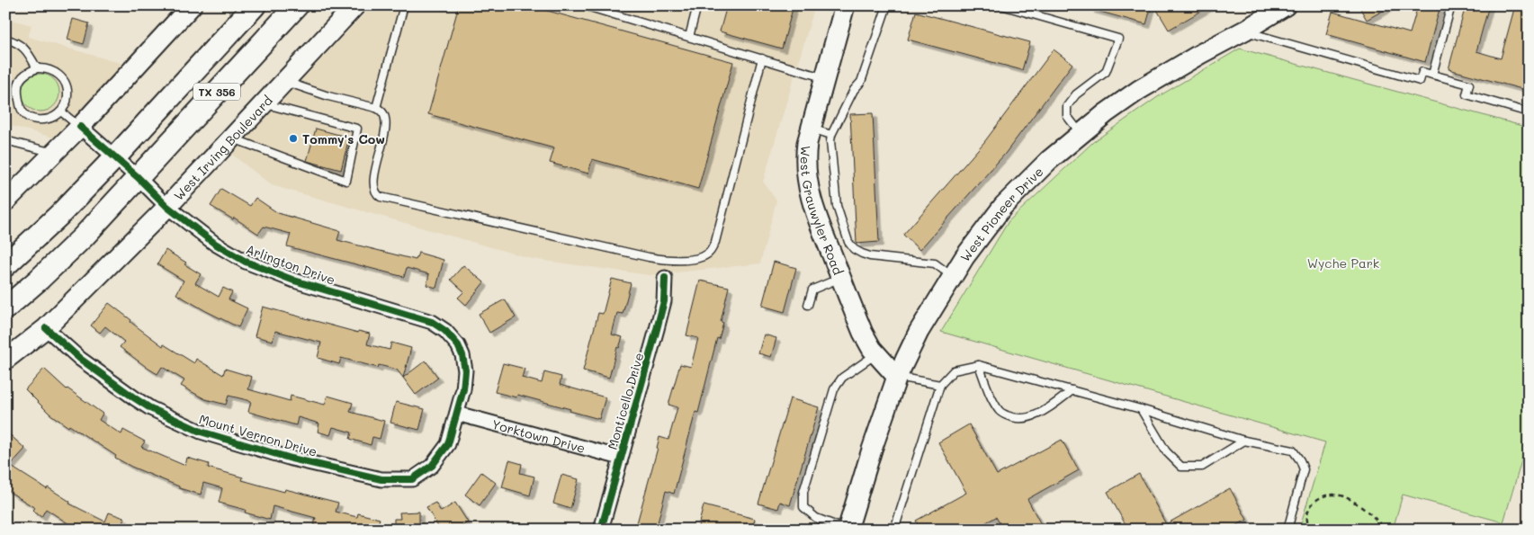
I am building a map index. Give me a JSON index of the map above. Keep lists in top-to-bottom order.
{
  "streets": {
    "main road": [
      "TX 356",
      "West Irving Boulevard",
      "West Grauwyler Road",
      "West Pioneer Drive"
    ],
    "street": [
      "Arlington Drive",
      "Monticello Drive",
      "Mount Vernon Drive",
      "Yorktown Drive"
    ]
  },
  "crossings": [
    ["TX 356", "Arlington Drive"],
    ["West Irving Boulevard", "Arlington Drive"],
    ["West Irving Boulevard", "Mount Vernon Drive"],
    ["West Grauwyler Road", "West Pioneer Drive"],
    ["Arlington Drive", "Mount Vernon Drive"],
    ["Arlington Drive", "Yorktown Drive"],
    ["Monticello Drive", "Yorktown Drive"],
    ["Mount Vernon Drive", "Yorktown Drive"]
  ],
  "parks": ["Wyche Park"],
  "places": ["Tommy's Cow"]
}
